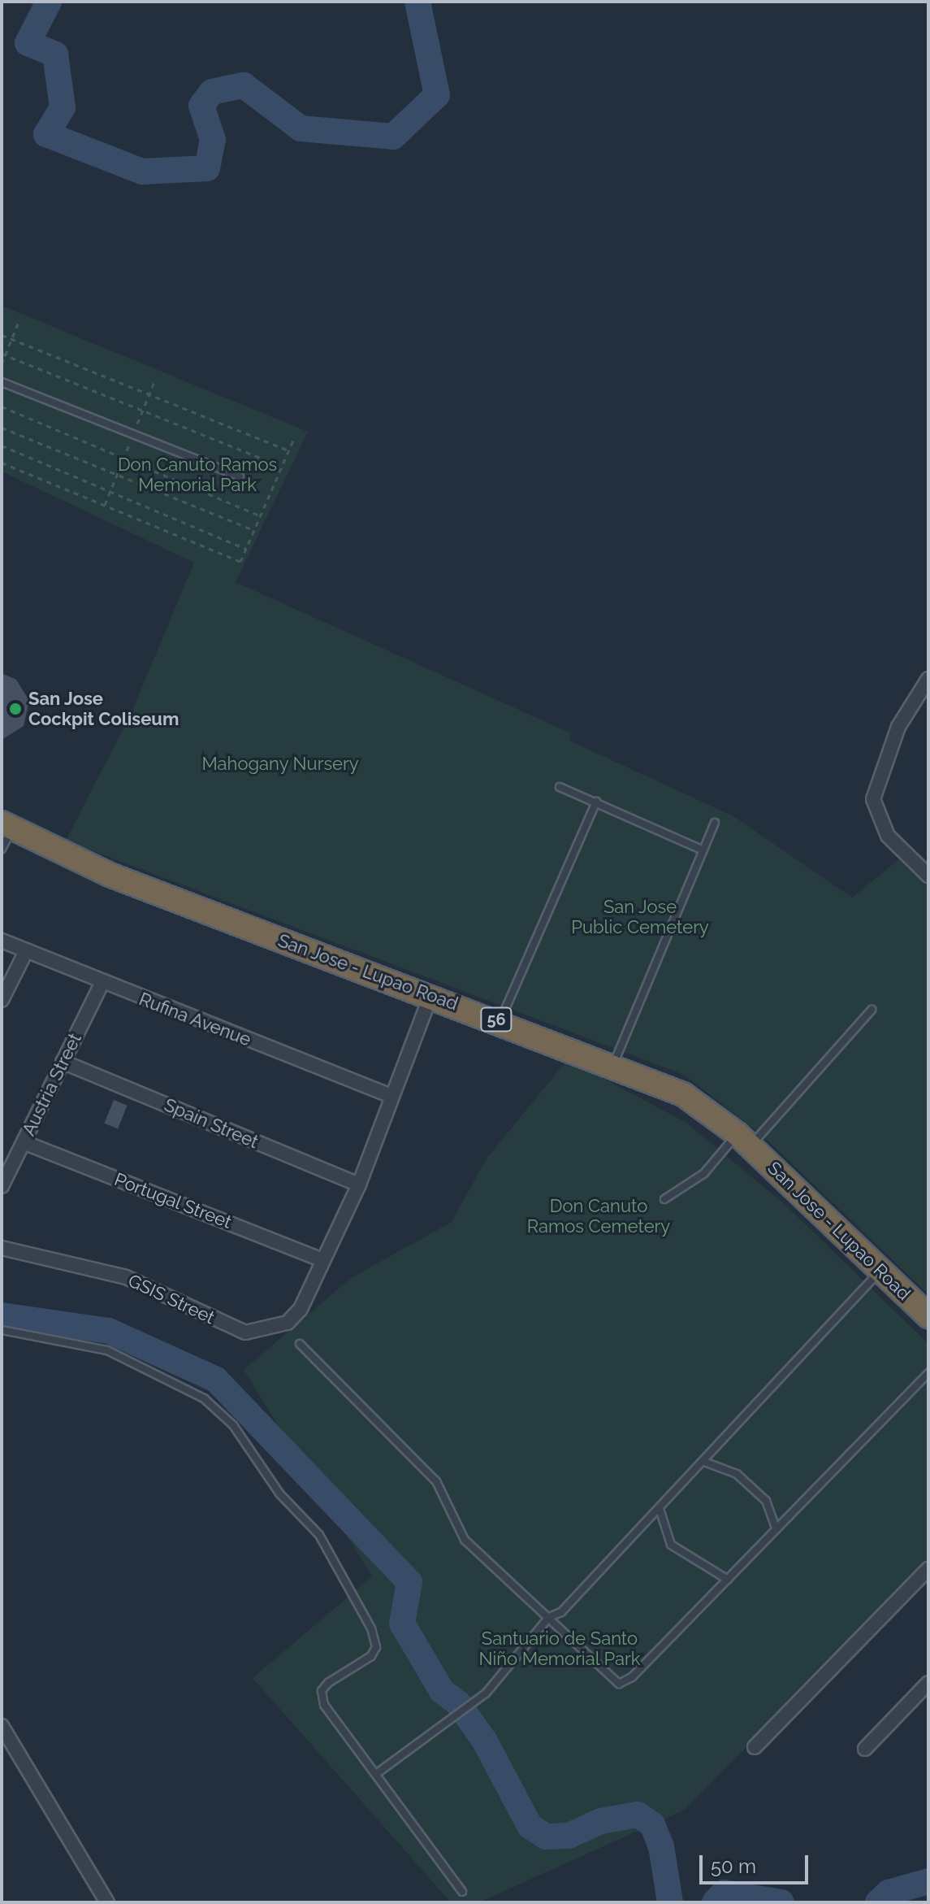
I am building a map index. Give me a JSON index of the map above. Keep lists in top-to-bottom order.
{
  "streets": {
    "highway": ["San Jose - Lupao Road", "56"],
    "street": [
      "Rufina Avenue",
      "Austria Street",
      "Spain Street",
      "Portugal Street",
      "GSIS Street"
    ]
  },
  "crossings": [
    ["Rufina Avenue", "Austria Street"],
    ["Austria Street", "Spain Street"],
    ["Austria Street", "Portugal Street"],
    ["Portugal Street", "GSIS Street"]
  ],
  "parks": [
    "Don Canuto Ramos Memorial Park",
    "Mahogany Nursery",
    "San Jose Public Cemetery",
    "Don Canuto Ramos Cemetery",
    "Santuario de Santo Niño Memorial Park"
  ],
  "places": ["San Jose Cockpit Coliseum"],
  "scale_bar": "50 m"
}
